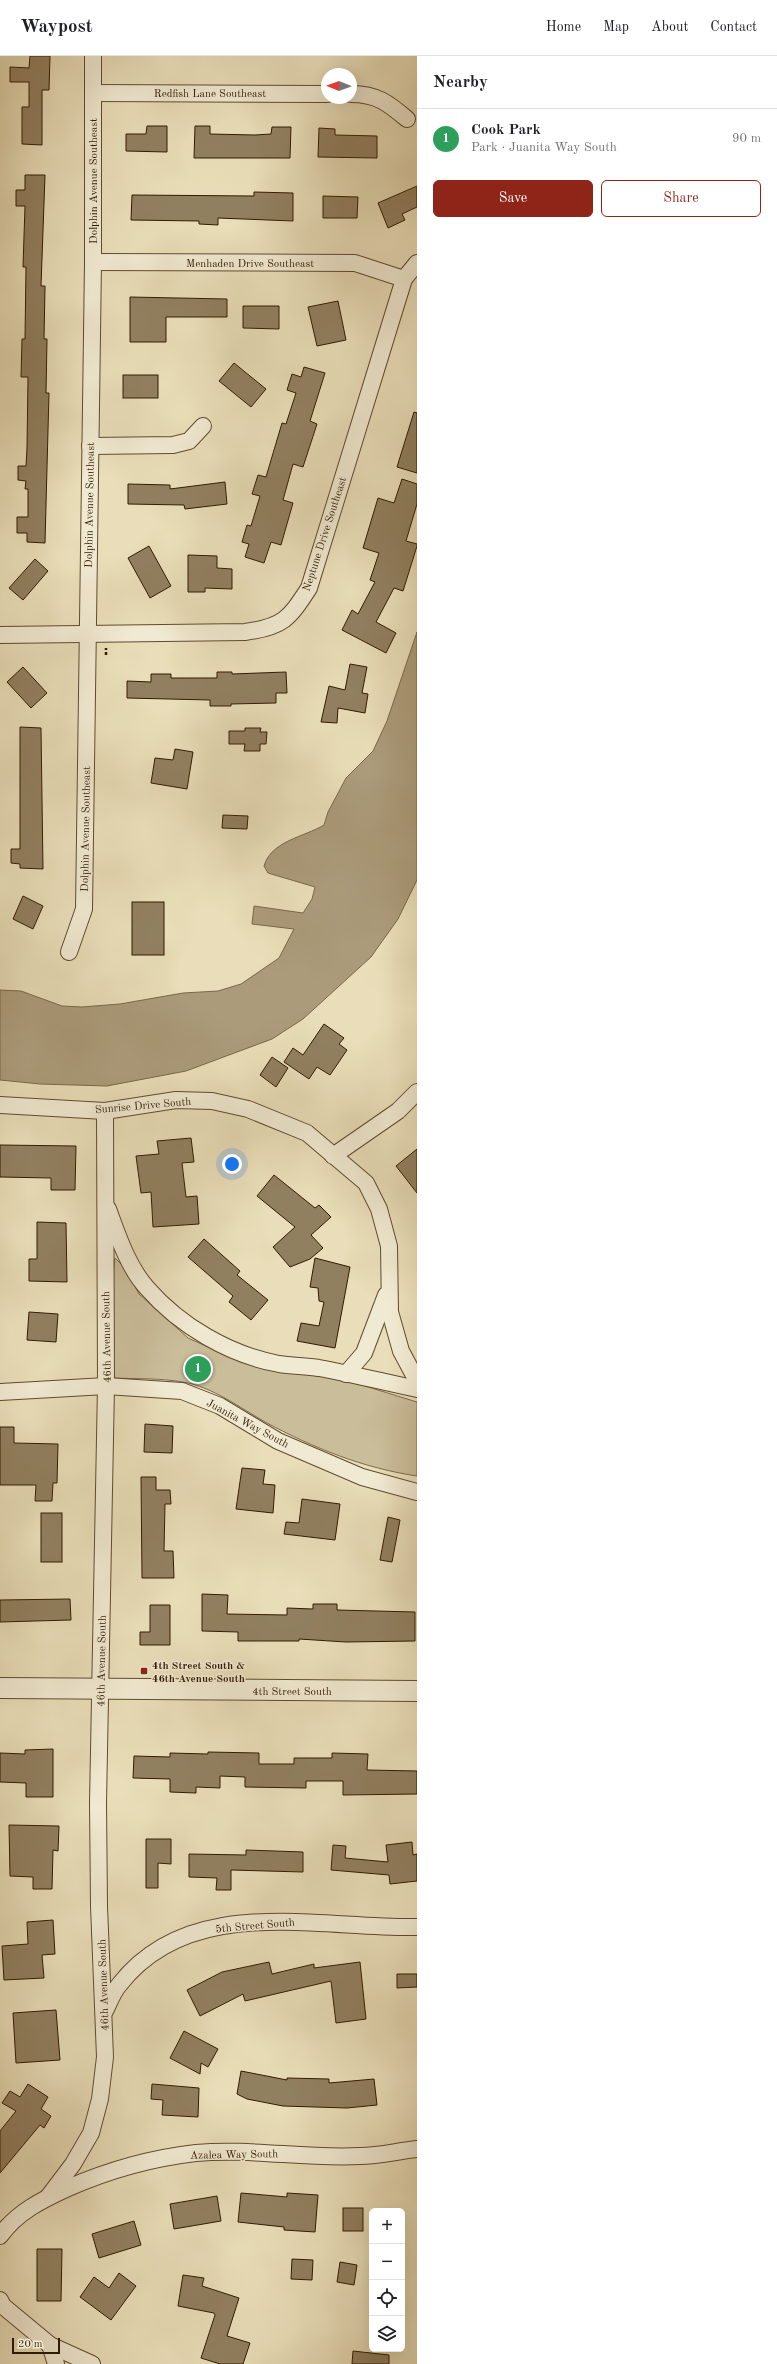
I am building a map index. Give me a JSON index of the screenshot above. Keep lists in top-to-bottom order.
{
  "streets": {
    "street": [
      "Redfish Lane Southeast",
      "Dolphin Avenue Southeast",
      "Menhaden Drive Southeast",
      "Neptune Drive Southeast",
      "Sunrise Drive South",
      "46th Avenue South",
      "Juanita Way South",
      "4th Street South",
      "5th Street South",
      "Azalea Way South"
    ]
  },
  "crossings": [
    ["Redfish Lane Southeast", "Dolphin Avenue Southeast"],
    ["Dolphin Avenue Southeast", "Menhaden Drive Southeast"],
    ["Dolphin Avenue Southeast", "Neptune Drive Southeast"],
    ["Menhaden Drive Southeast", "Neptune Drive Southeast"],
    ["Sunrise Drive South", "46th Avenue South"],
    ["46th Avenue South", "Juanita Way South"],
    ["46th Avenue South", "4th Street South"],
    ["46th Avenue South", "5th Street South"],
    ["46th Avenue South", "Azalea Way South"]
  ],
  "places": {
    "transit": ["4th Street South & 46th Avenue South"]
  },
  "scale_bar": "20 m",
  "north": "left",
  "page": {
    "header": "Waypost",
    "nav": [
      "Home",
      "Map",
      "About",
      "Contact"
    ],
    "heading": "Nearby",
    "list": [
      {
        "mark": "1",
        "name": "Cook Park",
        "note": "Park · Juanita Way South",
        "value": "90 m"
      }
    ],
    "buttons": ["Save", "Share"],
    "pins": "1",
    "map_buttons": ["+", "−"],
    "scale": "20 m"
  }
}
